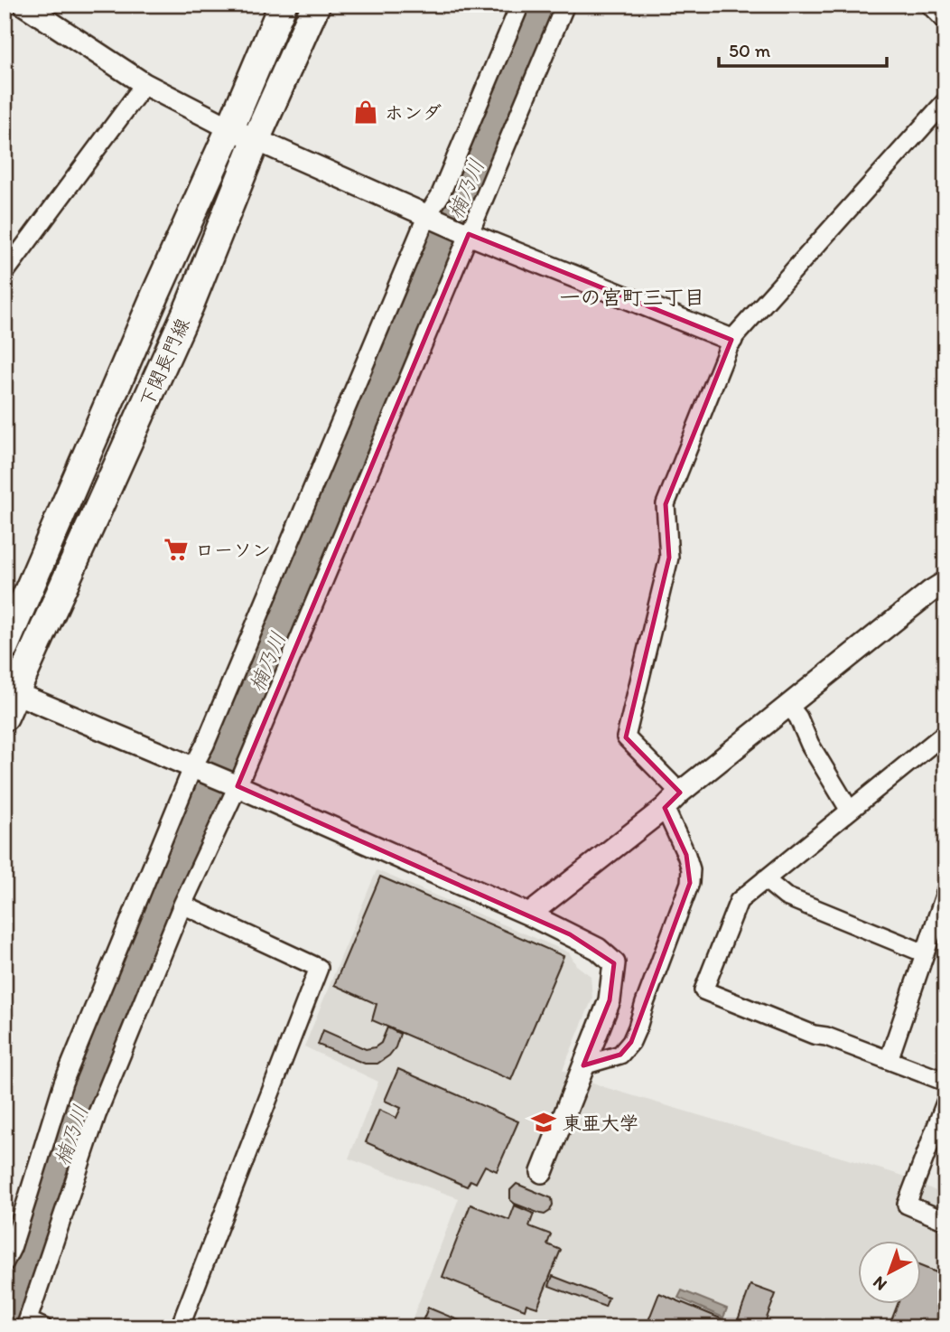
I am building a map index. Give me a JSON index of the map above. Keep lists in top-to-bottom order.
{
  "streets": {
    "main road": ["下関長門線"]
  },
  "districts": ["一の宮町三丁目"],
  "water": ["楠乃川"],
  "places": {
    "shop": ["ホンダ"],
    "supermarket": ["ローソン"],
    "school or university": ["東亜大学"]
  },
  "scale_bar": "50 m",
  "north": "bottom left"
}
